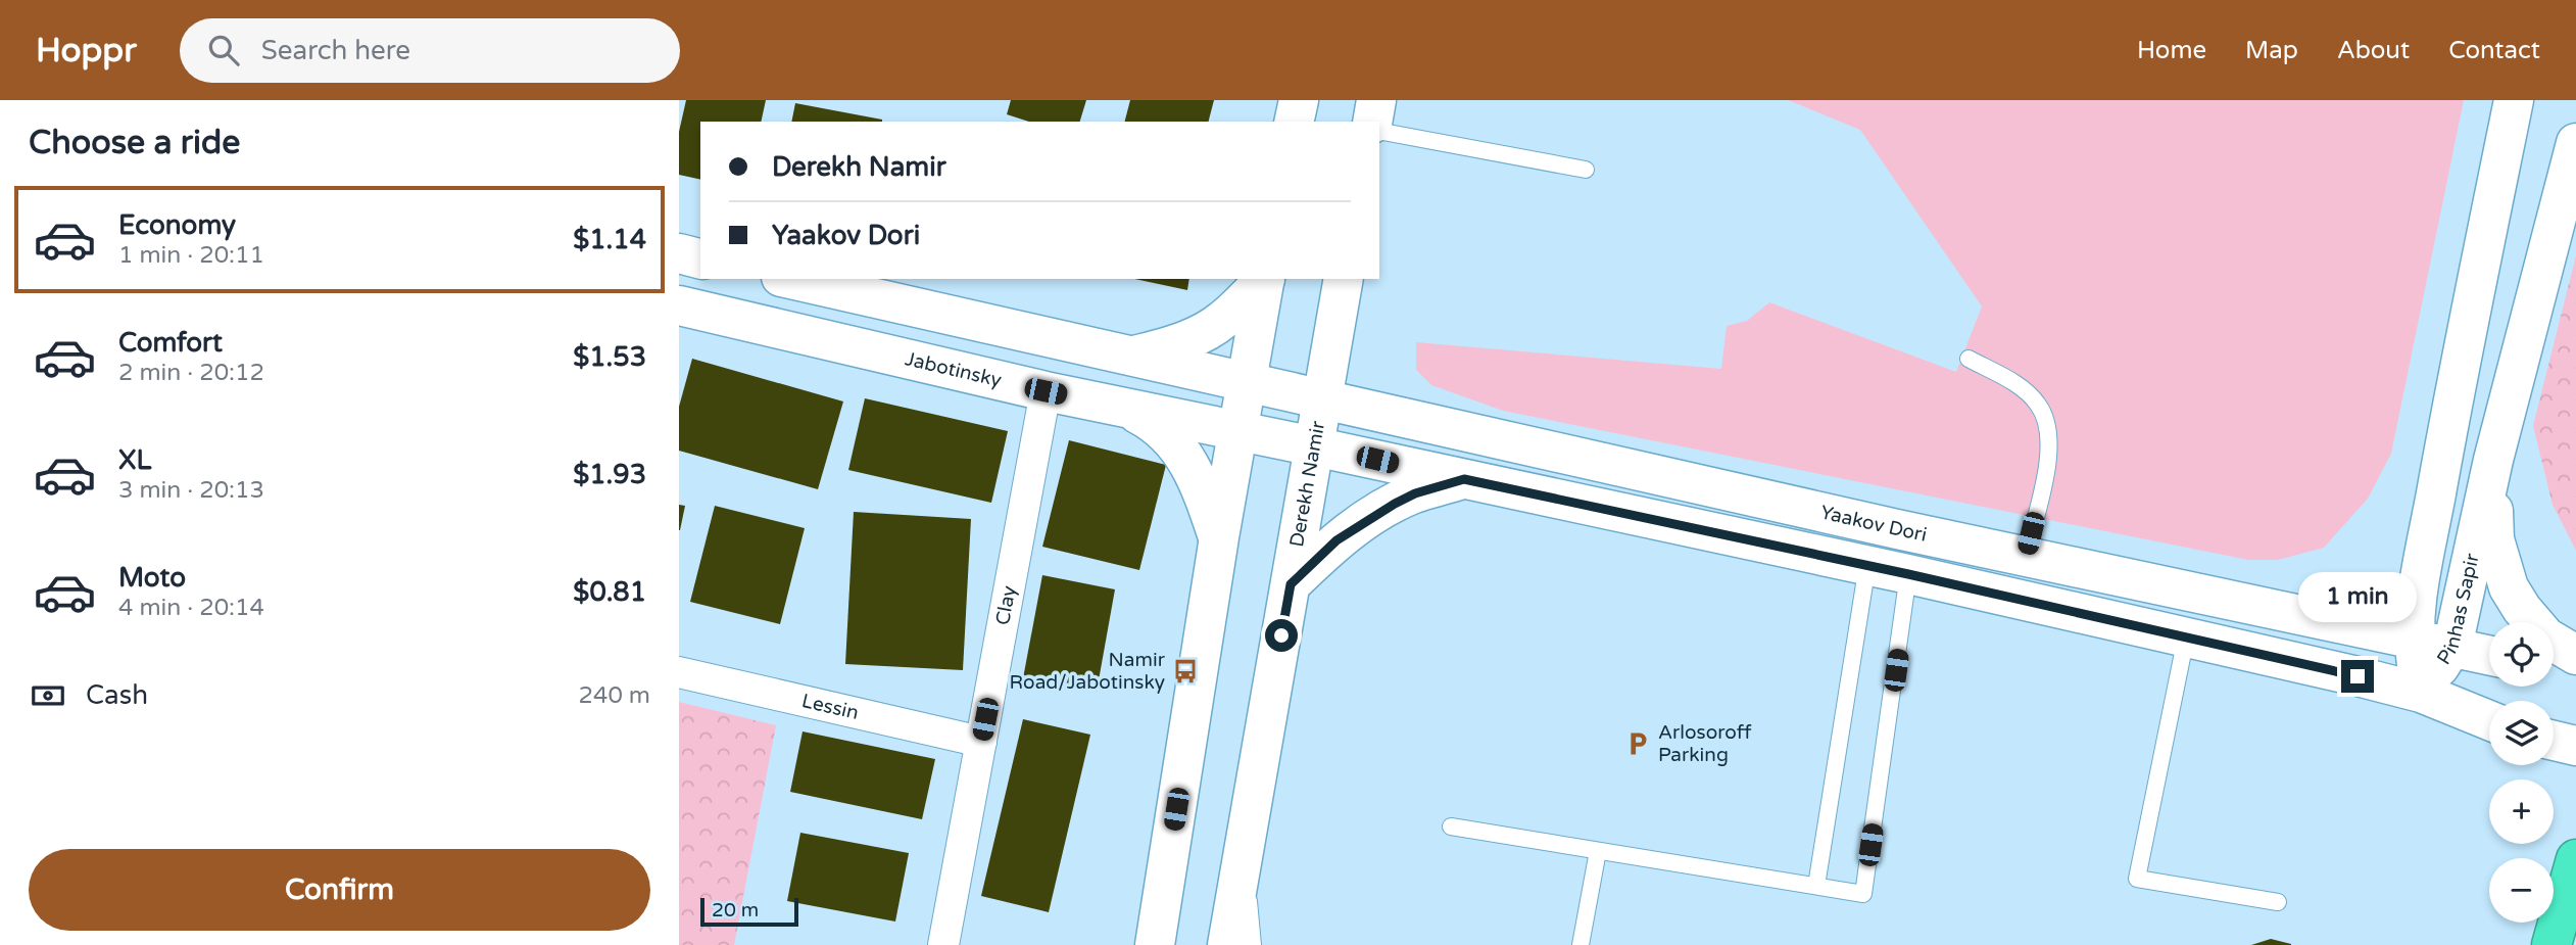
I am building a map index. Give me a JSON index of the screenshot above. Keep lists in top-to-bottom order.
{
  "streets": {
    "street": [
      "Jabotinsky",
      "Derekh Namir",
      "Yaakov Dori",
      "Clay",
      "Pinhas Sapir",
      "Lessin"
    ]
  },
  "crossings": [
    ["Jabotinsky", "Derekh Namir"],
    ["Jabotinsky", "Clay"],
    ["Derekh Namir", "Yaakov Dori"],
    ["Yaakov Dori", "Pinhas Sapir"],
    ["Clay", "Lessin"]
  ],
  "places": {
    "bus stop": ["Namir Road/Jabotinsky"],
    "parking": ["Arlosoroff Parking"]
  },
  "scale_bar": "20 m",
  "page": {
    "header": "Hoppr",
    "search": "Search here",
    "nav": [
      "Home",
      "Map",
      "About",
      "Contact"
    ],
    "heading": "Choose a ride",
    "banner": ["Derekh Namir", "Yaakov Dori"],
    "list": [
      {
        "name": "Economy",
        "note": "1 min · 20:11",
        "value": "$1.14"
      },
      {
        "name": "Comfort",
        "note": "2 min · 20:12",
        "value": "$1.53"
      },
      {
        "name": "XL",
        "note": "3 min · 20:13",
        "value": "$1.93"
      },
      {
        "name": "Moto",
        "note": "4 min · 20:14",
        "value": "$0.81"
      }
    ],
    "bubble": "1 min",
    "map_buttons": ["+", "−"],
    "pay": ["Cash", "240 m"],
    "buttons": "Confirm",
    "scale": "20 m"
  }
}
